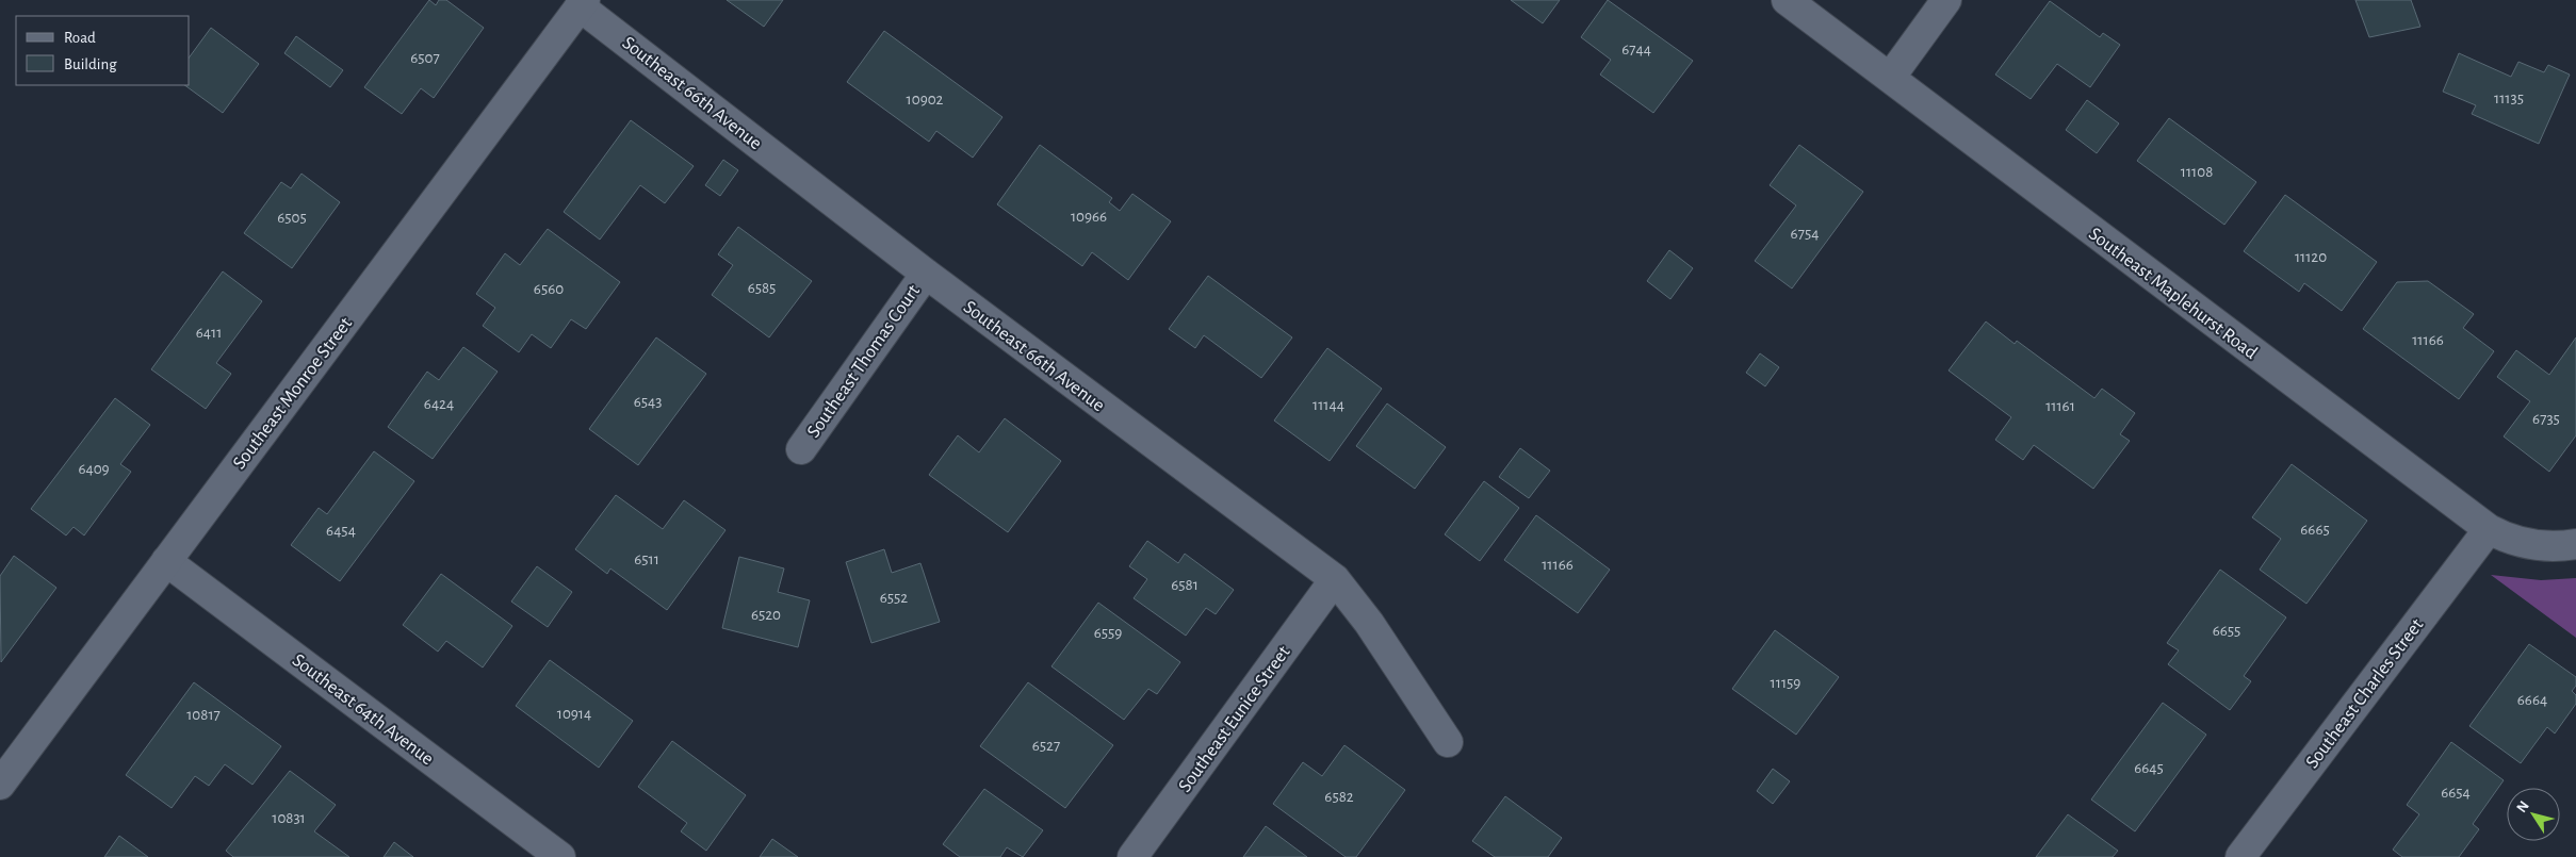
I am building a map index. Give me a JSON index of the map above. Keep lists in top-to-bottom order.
{
  "streets": {
    "street": [
      "Southeast 66th Avenue",
      "Southeast Maplehurst Road",
      "Southeast Thomas Court",
      "Southeast Monroe Street",
      "Southeast Charles Street",
      "Southeast 64th Avenue",
      "Southeast Eunice Street"
    ]
  },
  "crossings": [
    ["Southeast 66th Avenue", "Southeast Thomas Court"],
    ["Southeast 66th Avenue", "Southeast Monroe Street"],
    ["Southeast 66th Avenue", "Southeast Eunice Street"],
    ["Southeast Maplehurst Road", "Southeast Charles Street"],
    ["Southeast Monroe Street", "Southeast 64th Avenue"]
  ],
  "house_numbers": [
    "6744",
    "6507",
    "11135",
    "10902",
    "11108",
    "10966",
    "6505",
    "6754",
    "11120",
    "6585",
    "6560",
    "6411",
    "11166",
    "6543",
    "6424",
    "11144",
    "11161",
    "6735",
    "6409",
    "6665",
    "6454",
    "6511",
    "11166",
    "6581",
    "6552",
    "6520",
    "6655",
    "6559",
    "11159",
    "6664",
    "10914",
    "10817",
    "6527",
    "6645",
    "6654",
    "6582",
    "10831"
  ],
  "legend": ["Road", "Building"],
  "north": "top left"
}
